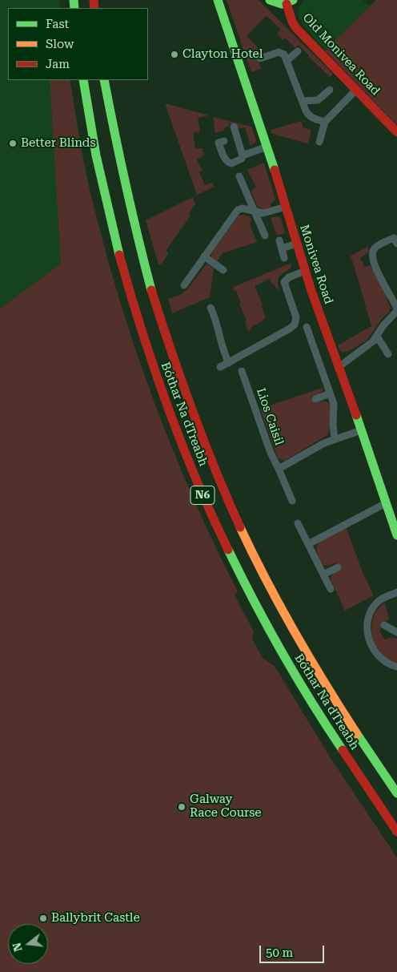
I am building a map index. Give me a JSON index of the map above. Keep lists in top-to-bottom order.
{
  "streets": {
    "main road": [
      "Old Monivea Road",
      "Monivea Road",
      "Bóthar Na dTreabh",
      "N6"
    ],
    "street": ["Lios Caisil"]
  },
  "places": [
    "Clayton Hotel",
    "Better Blinds",
    "Galway Race Course",
    "Ballybrit Castle"
  ],
  "legend": ["Fast", "Slow", "Jam"],
  "scale_bar": "50 m",
  "north": "left"
}
